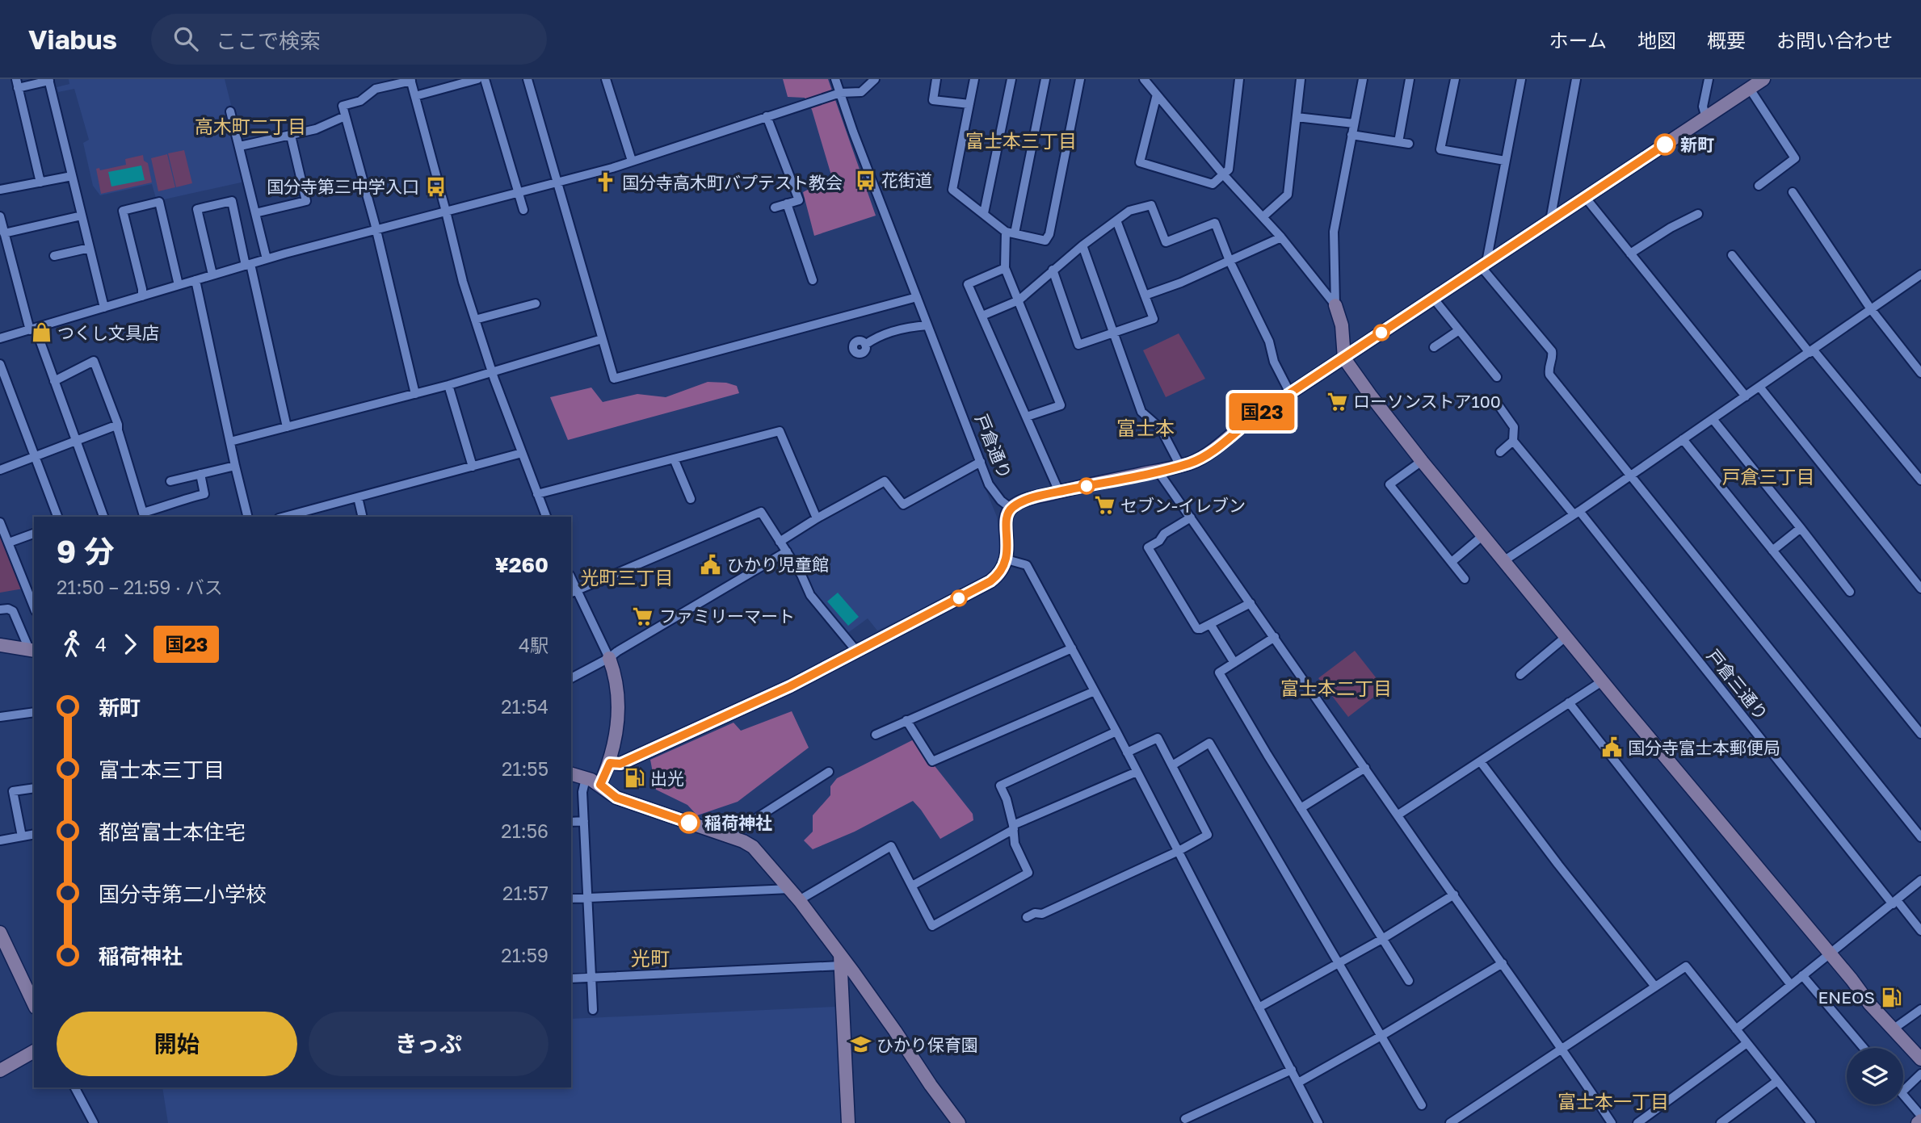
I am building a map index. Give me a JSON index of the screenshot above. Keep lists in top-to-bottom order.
{
  "streets": {
    "street": ["戸倉通り", "戸倉三通り"]
  },
  "districts": [
    "高木町二丁目",
    "富士本三丁目",
    "富士本",
    "戸倉三丁目",
    "光町三丁目",
    "富士本二丁目",
    "光町",
    "富士本一丁目"
  ],
  "places": {
    "other": ["新町", "稲荷神社"],
    "bus stop": ["花街道", "国分寺第三中学入口"],
    "church": ["国分寺高木町バプテスト教会"],
    "shop": ["つくし文具店"],
    "supermarket": ["ローソンストア100", "セブン-イレブン", "ファミリーマート"],
    "public building": ["ひかり児童館", "国分寺富士本郵便局"],
    "fuel station": ["出光", "ENEOS"],
    "school or university": ["ひかり保育園"]
  },
  "lines": ["bus line 国23"],
  "page": {
    "header": "Viabus",
    "search": "ここで検索",
    "nav": [
      "ホーム",
      "地図",
      "概要",
      "お問い合わせ"
    ],
    "on_map": "国23",
    "heading": ["9 分", "21:50 – 21:59 · バス", "¥260"],
    "legs": ["4", "国23", "4駅"],
    "list": [
      {
        "name": "新町",
        "value": "21:54"
      },
      {
        "name": "富士本三丁目",
        "value": "21:55"
      },
      {
        "name": "都営富士本住宅",
        "value": "21:56"
      },
      {
        "name": "国分寺第二小学校",
        "value": "21:57"
      },
      {
        "name": "稲荷神社",
        "value": "21:59"
      }
    ],
    "buttons": ["開始", "きっぷ"]
  }
}
